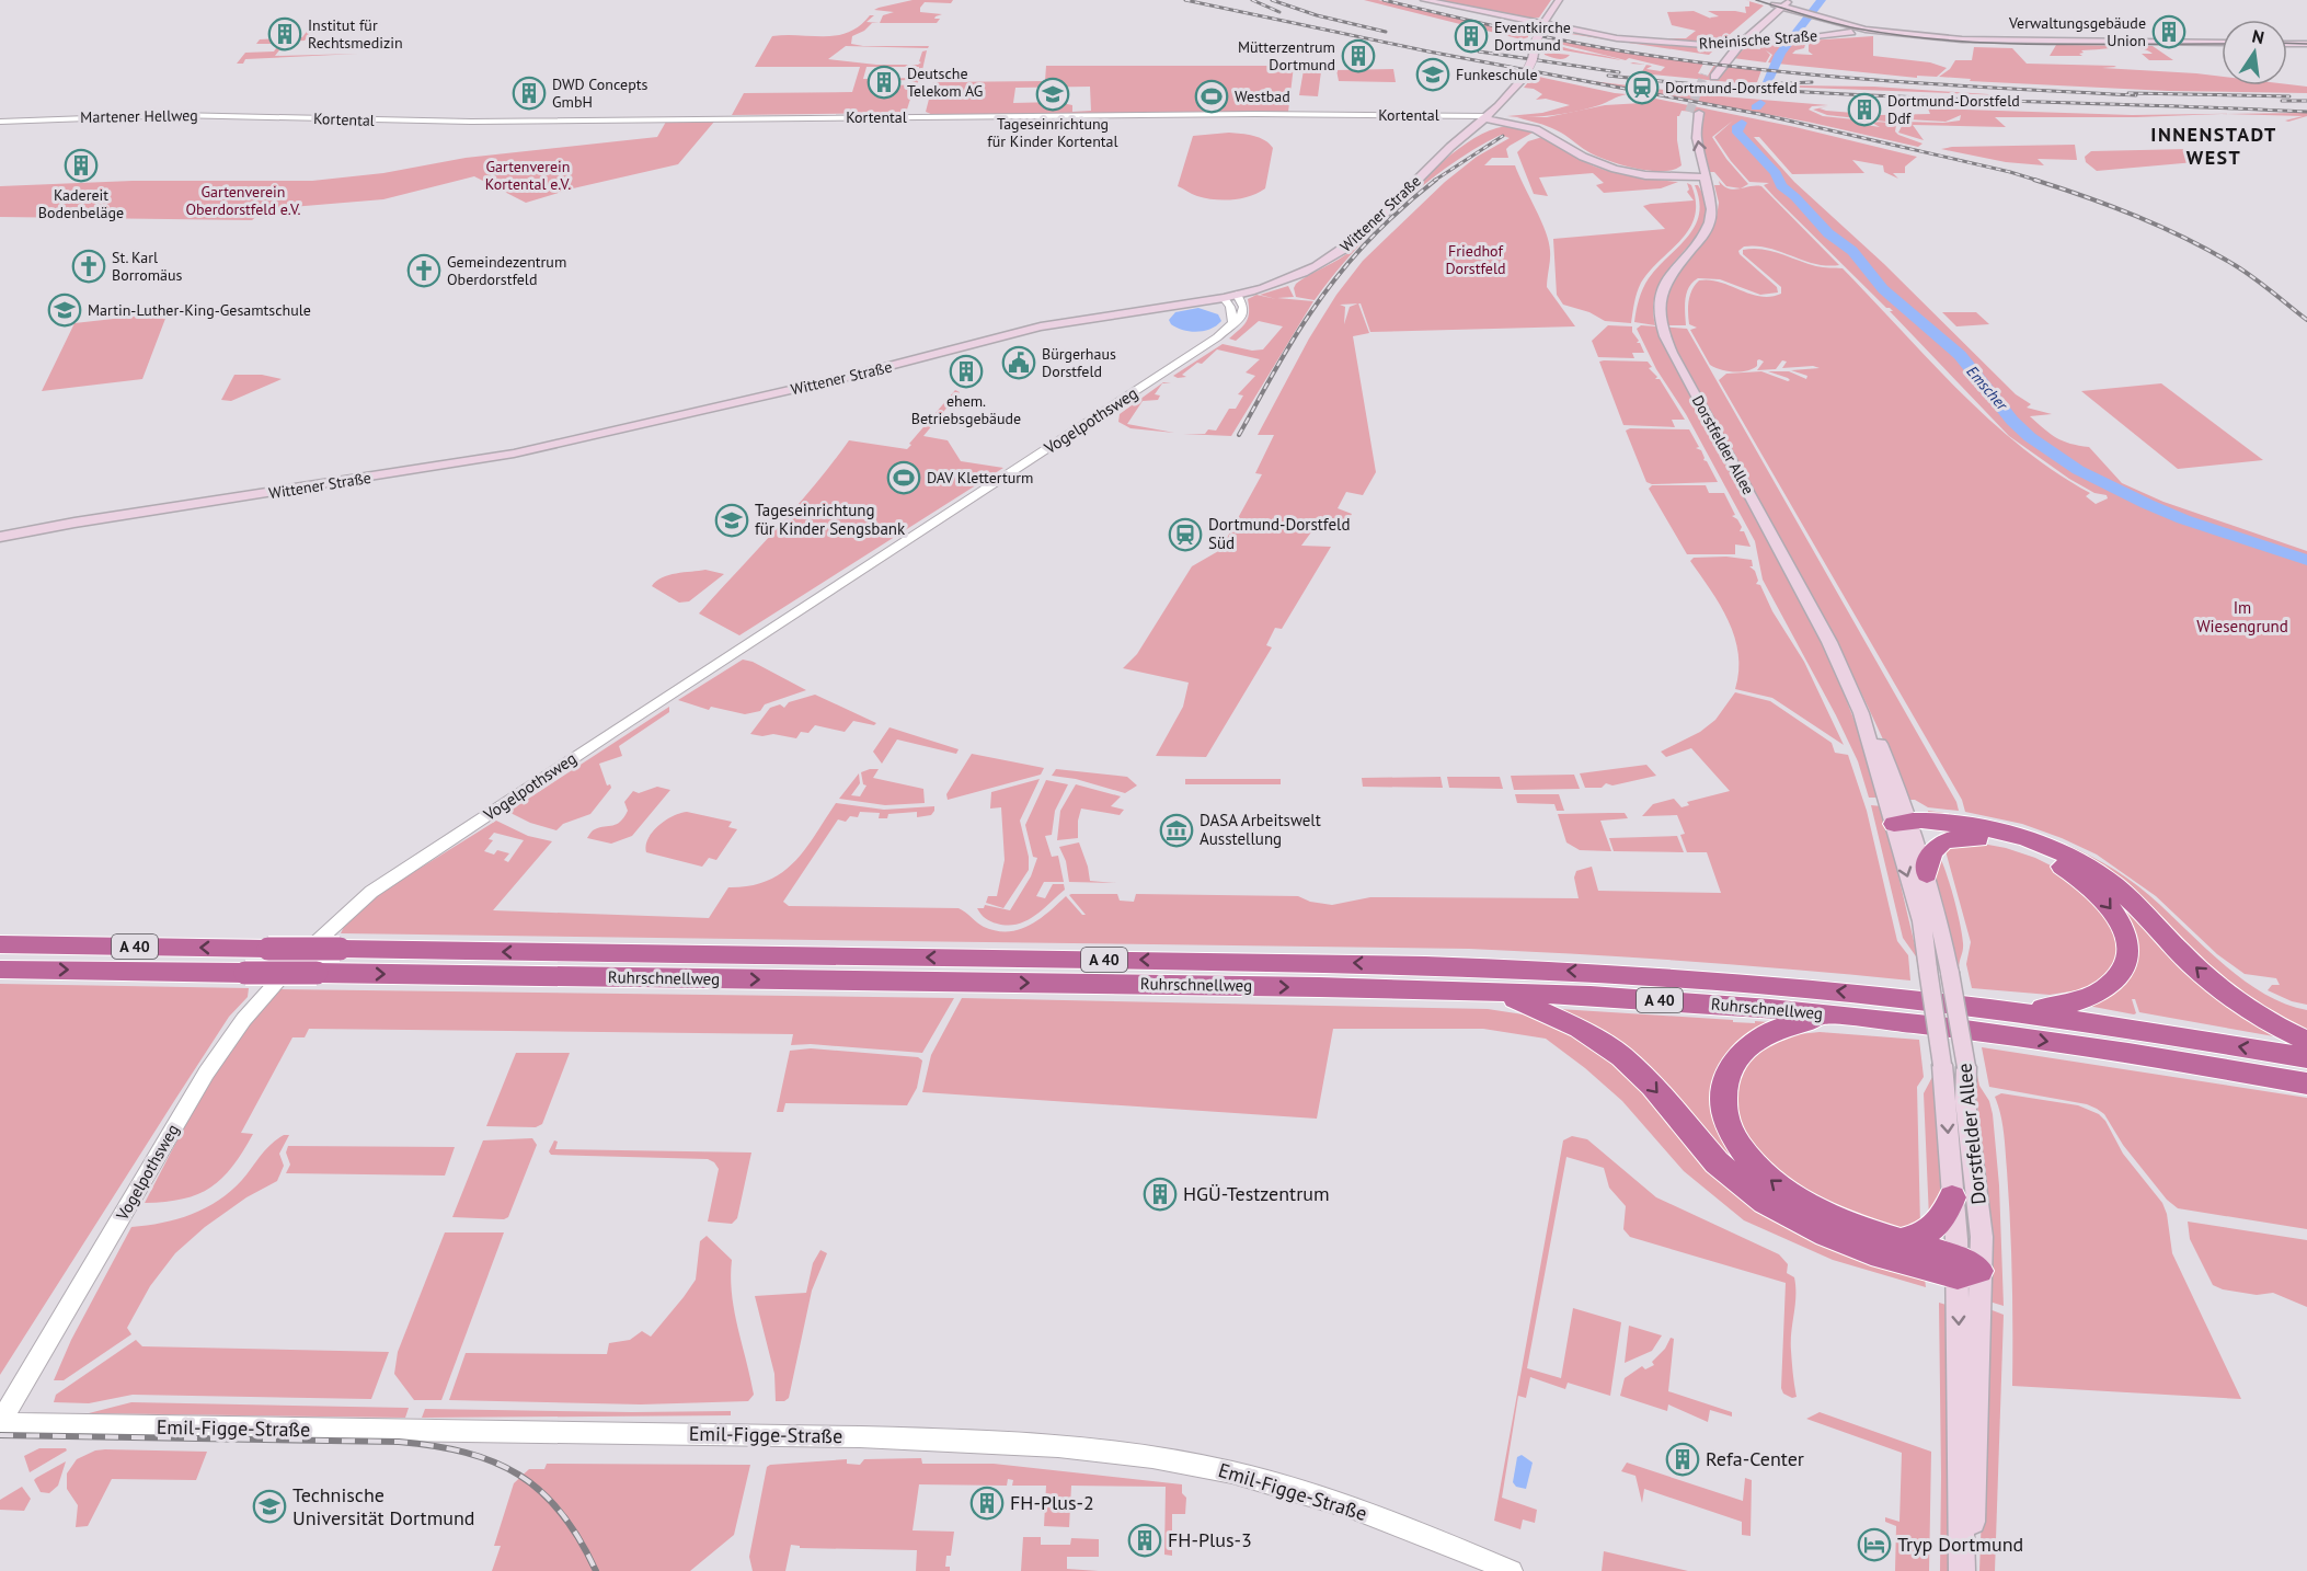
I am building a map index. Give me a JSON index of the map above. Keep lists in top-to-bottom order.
{
  "streets": {
    "highway": ["A 40", "Ruhrschnellweg"],
    "main road": [
      "Rheinische Straße",
      "Kortental",
      "Wittener Straße",
      "Dorstfelder Allee"
    ],
    "street": ["Martener Hellweg", "Vogelpothsweg", "Emil-Figge-Straße"]
  },
  "crossings": [
    ["Rheinische Straße", "Wittener Straße"],
    ["Kortental", "Martener Hellweg"],
    ["Kortental", "Wittener Straße"],
    ["Kortental", "Dorstfelder Allee"],
    ["Vogelpothsweg", "Emil-Figge-Straße"]
  ],
  "districts": ["INNENSTADT WEST"],
  "water": ["Emscher"],
  "parks": [
    "Gartenverein Kortental e.V.",
    "Gartenverein Oberdorstfeld e.V.",
    "Friedhof Dorstfeld",
    "Im Wiesengrund"
  ],
  "places": {
    "building": [
      "Verwaltungsgebäude Union",
      "Institut für Rechtsmedizin",
      "Eventkirche Dortmund",
      "Mütterzentrum Dortmund",
      "Deutsche Telekom AG",
      "DWD Concepts GmbH",
      "Dortmund-Dorstfeld Ddf",
      "Kadereit Bodenbeläge",
      "ehem. Betriebsgebäude",
      "HGÜ-Testzentrum",
      "Refa-Center",
      "FH-Plus-2",
      "FH-Plus-3"
    ],
    "school or university": [
      "Funkeschule",
      "Tageseinrichtung für Kinder Kortental",
      "Martin-Luther-King-Gesamtschule",
      "Tageseinrichtung für Kinder Sengsbank",
      "Technische Universität Dortmund"
    ],
    "station": ["Dortmund-Dorstfeld", "Dortmund-Dorstfeld Süd"],
    "sports": ["Westbad", "DAV Kletterturm"],
    "church": ["St. Karl Borromäus", "Gemeindezentrum Oberdorstfeld"],
    "public building": ["Bürgerhaus Dorstfeld"],
    "museum": ["DASA Arbeitswelt Ausstellung"],
    "hotel": ["Tryp Dortmund"]
  },
  "north": "top"
}
